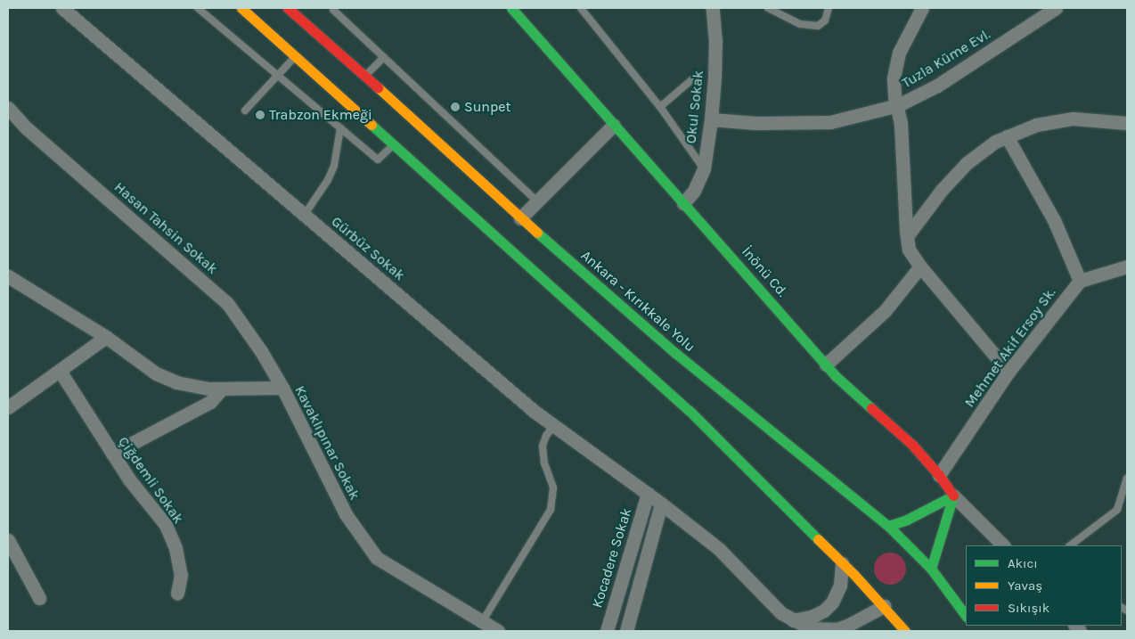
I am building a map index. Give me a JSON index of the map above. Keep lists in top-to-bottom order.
{
  "streets": {
    "main road": ["İnönü Cd.", "Ankara - Kırıkkale Yolu"],
    "street": [
      "Tuzla Küme Evl.",
      "Okul Sokak",
      "Hasan Tahsin Sokak",
      "Gürbüz Sokak",
      "Mehmet Akif Ersoy Sk.",
      "Kavaklıpınar Sokak",
      "Çiğdemli Sokak",
      "Kocadere Sokak"
    ]
  },
  "crossings": [
    ["Tuzla Küme Evl.", "Okul Sokak"],
    ["Okul Sokak", "İnönü Cd."],
    ["Hasan Tahsin Sokak", "Kavaklıpınar Sokak"],
    ["Gürbüz Sokak", "Kocadere Sokak"],
    ["İnönü Cd.", "Mehmet Akif Ersoy Sk."]
  ],
  "places": ["Sunpet", "Trabzon Ekmeği"],
  "legend": ["Akıcı", "Yavaş", "Sıkışık"]
}
